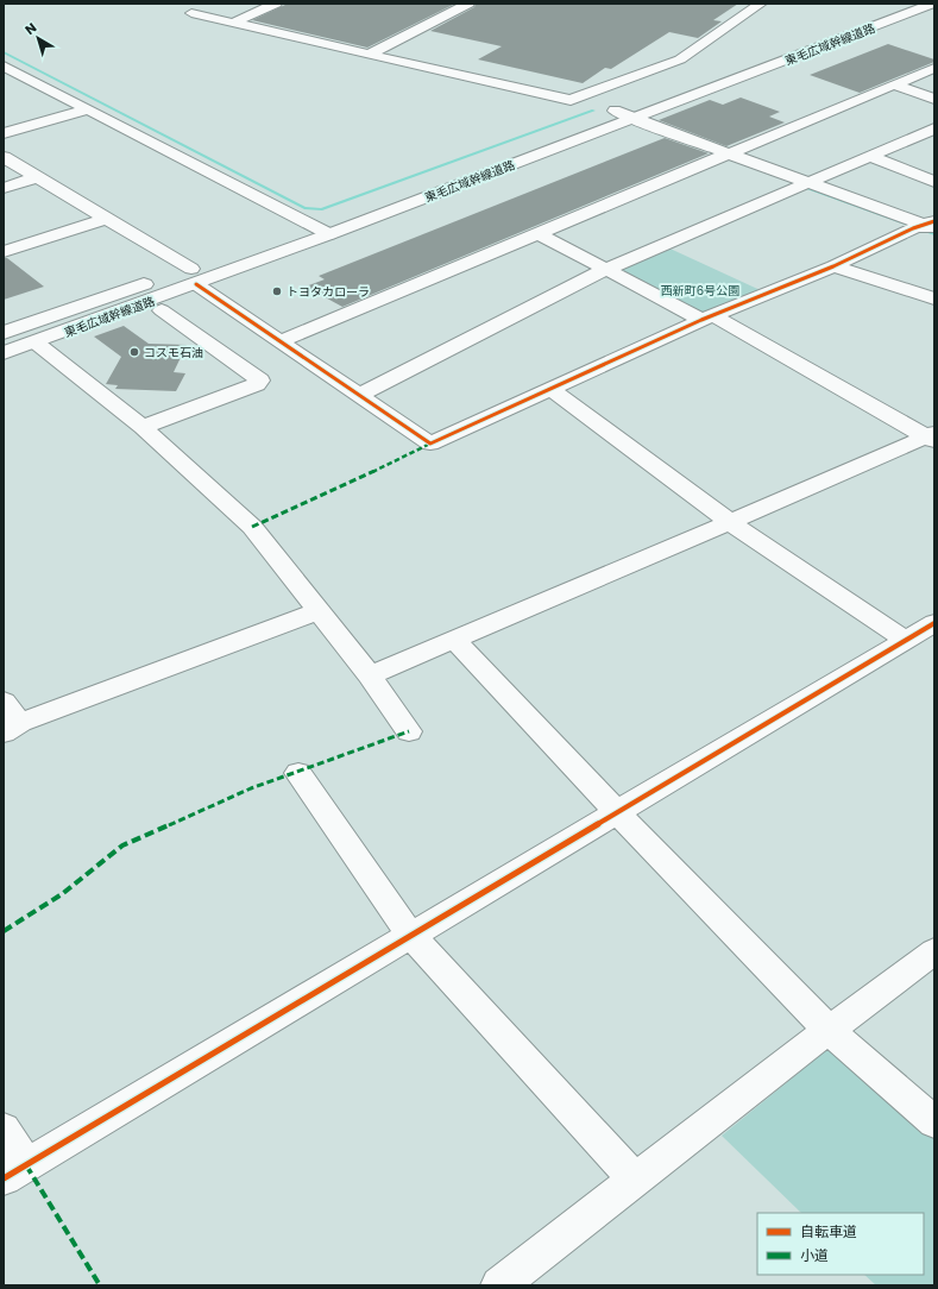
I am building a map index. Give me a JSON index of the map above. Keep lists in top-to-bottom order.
{
  "streets": {
    "highway": ["東毛広域幹線道路"]
  },
  "parks": ["西新町6号公園"],
  "places": ["トヨタカローラ", "コスモ石油"],
  "legend": ["自転車道", "小道"],
  "north": "top left"
}
